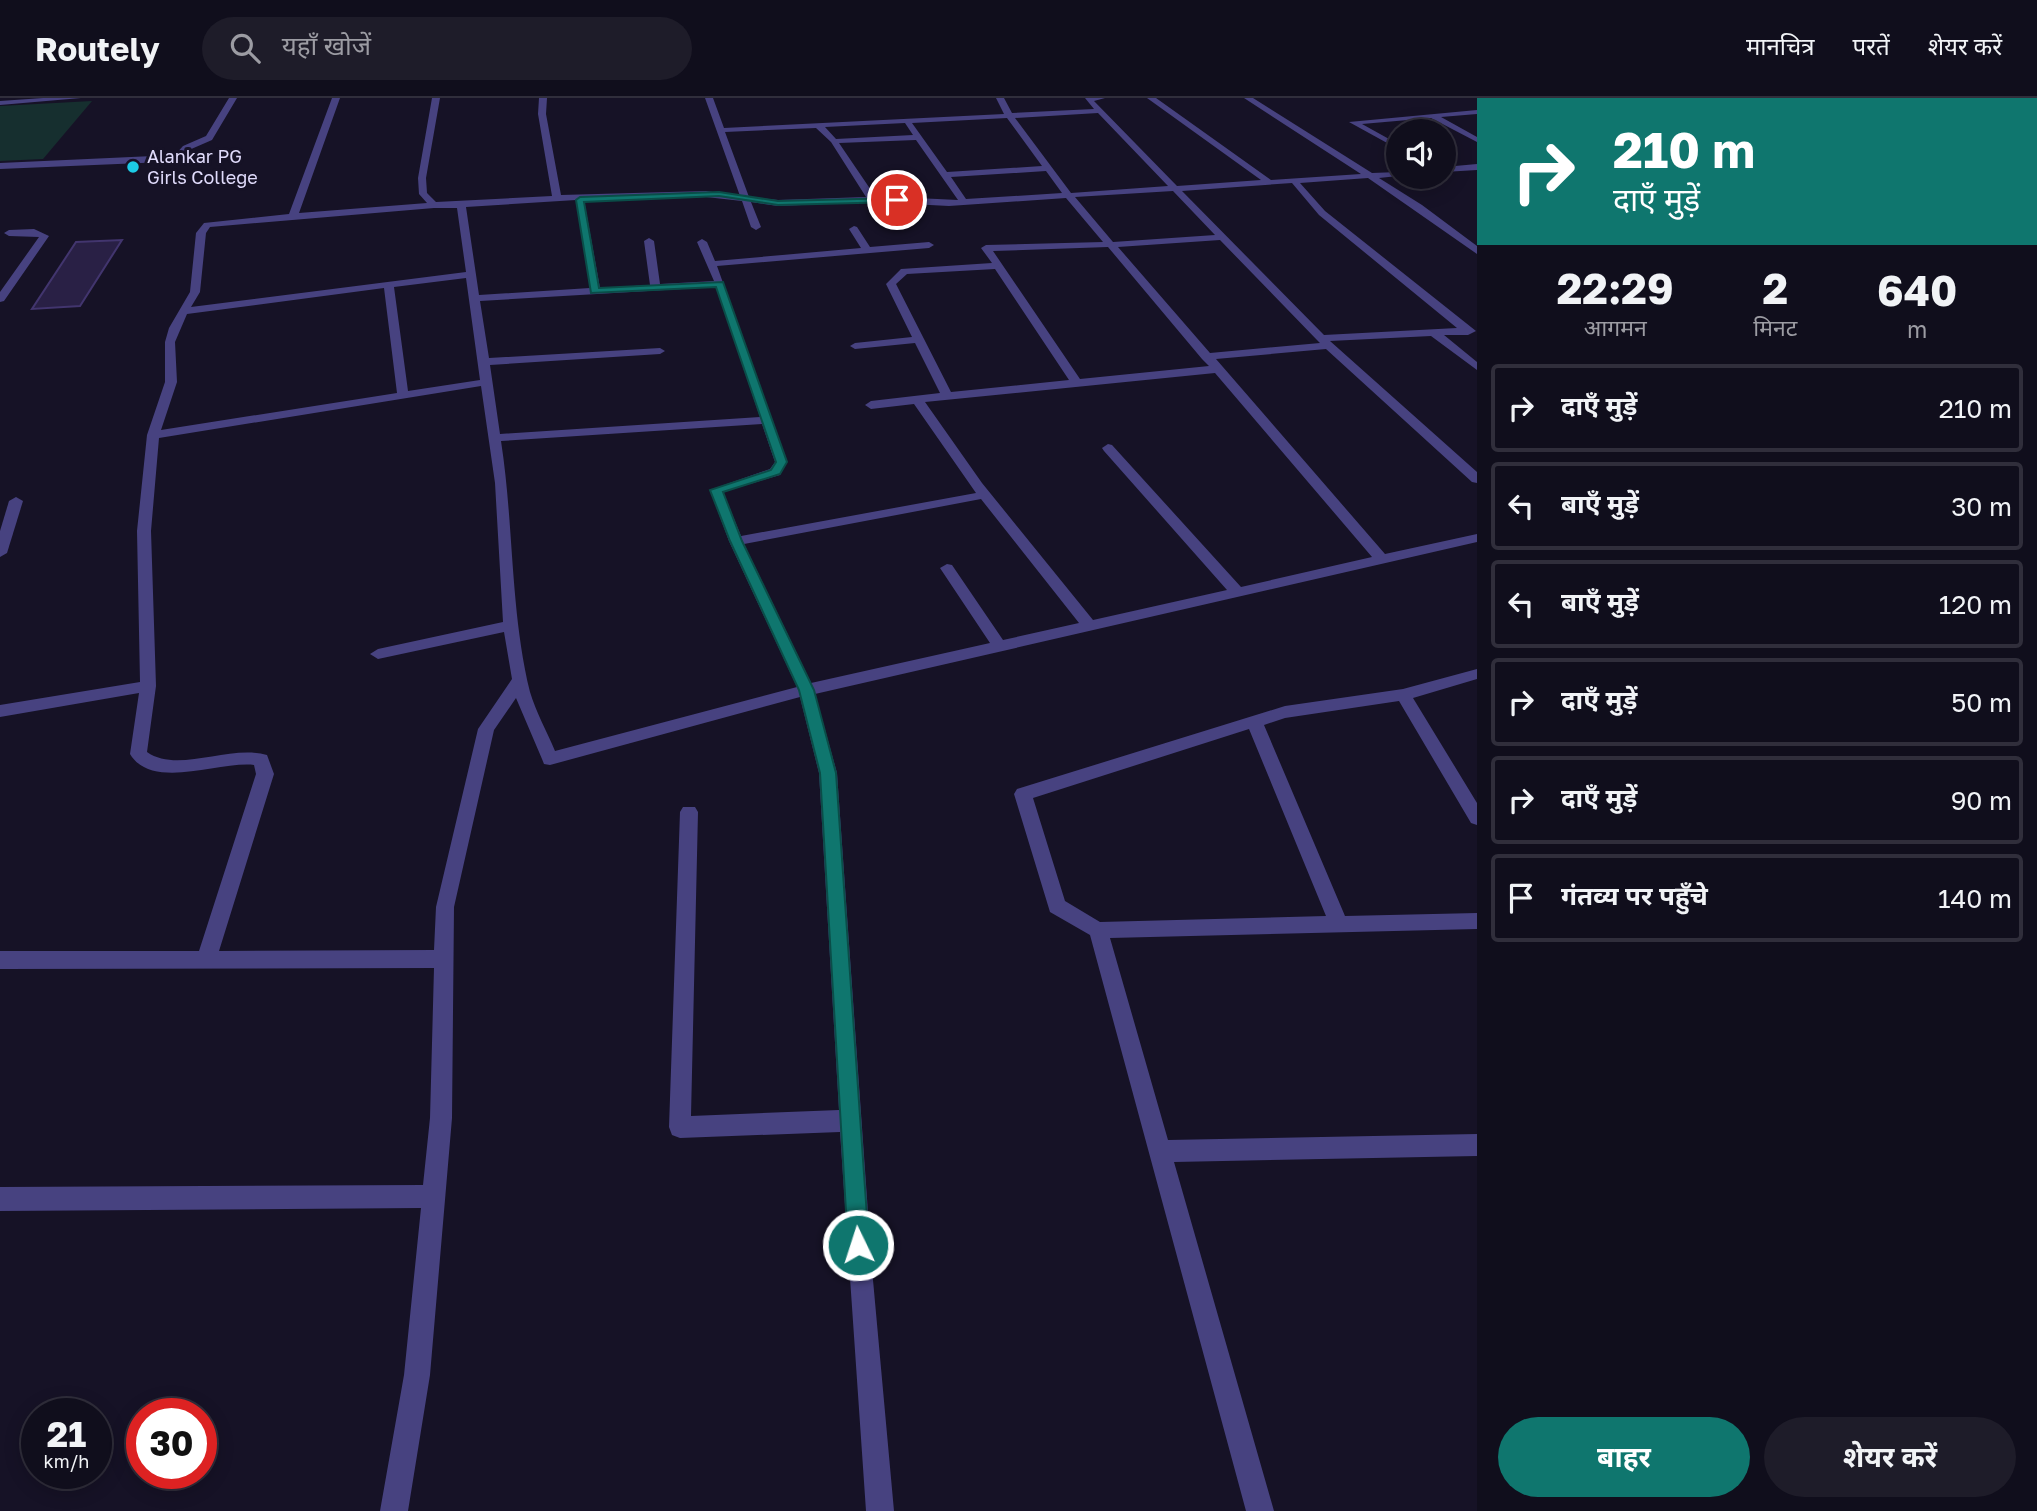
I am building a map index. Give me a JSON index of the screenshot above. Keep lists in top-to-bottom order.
{
  "places": ["Alankar PG Girls College"],
  "page": {
    "header": "Routely",
    "search": "यहाँ खोजें",
    "nav": ["मानचित्र", "परतें", "शेयर करें"],
    "turn": ["210 m", "दाएँ मुड़ें"],
    "eta": [
      "22:29",
      "आगमन",
      "2",
      "मिनट",
      "640",
      "m"
    ],
    "list": [
      {
        "name": "दाएँ मुड़ें",
        "value": "210 m"
      },
      {
        "name": "बाएँ मुड़ें",
        "value": "30 m"
      },
      {
        "name": "बाएँ मुड़ें",
        "value": "120 m"
      },
      {
        "name": "दाएँ मुड़ें",
        "value": "50 m"
      },
      {
        "name": "दाएँ मुड़ें",
        "value": "90 m"
      },
      {
        "name": "गंतव्य पर पहुँचे",
        "value": "140 m"
      }
    ],
    "speed": "21 km/h",
    "limit": "30",
    "buttons": ["बाहर", "शेयर करें"]
  }
}
